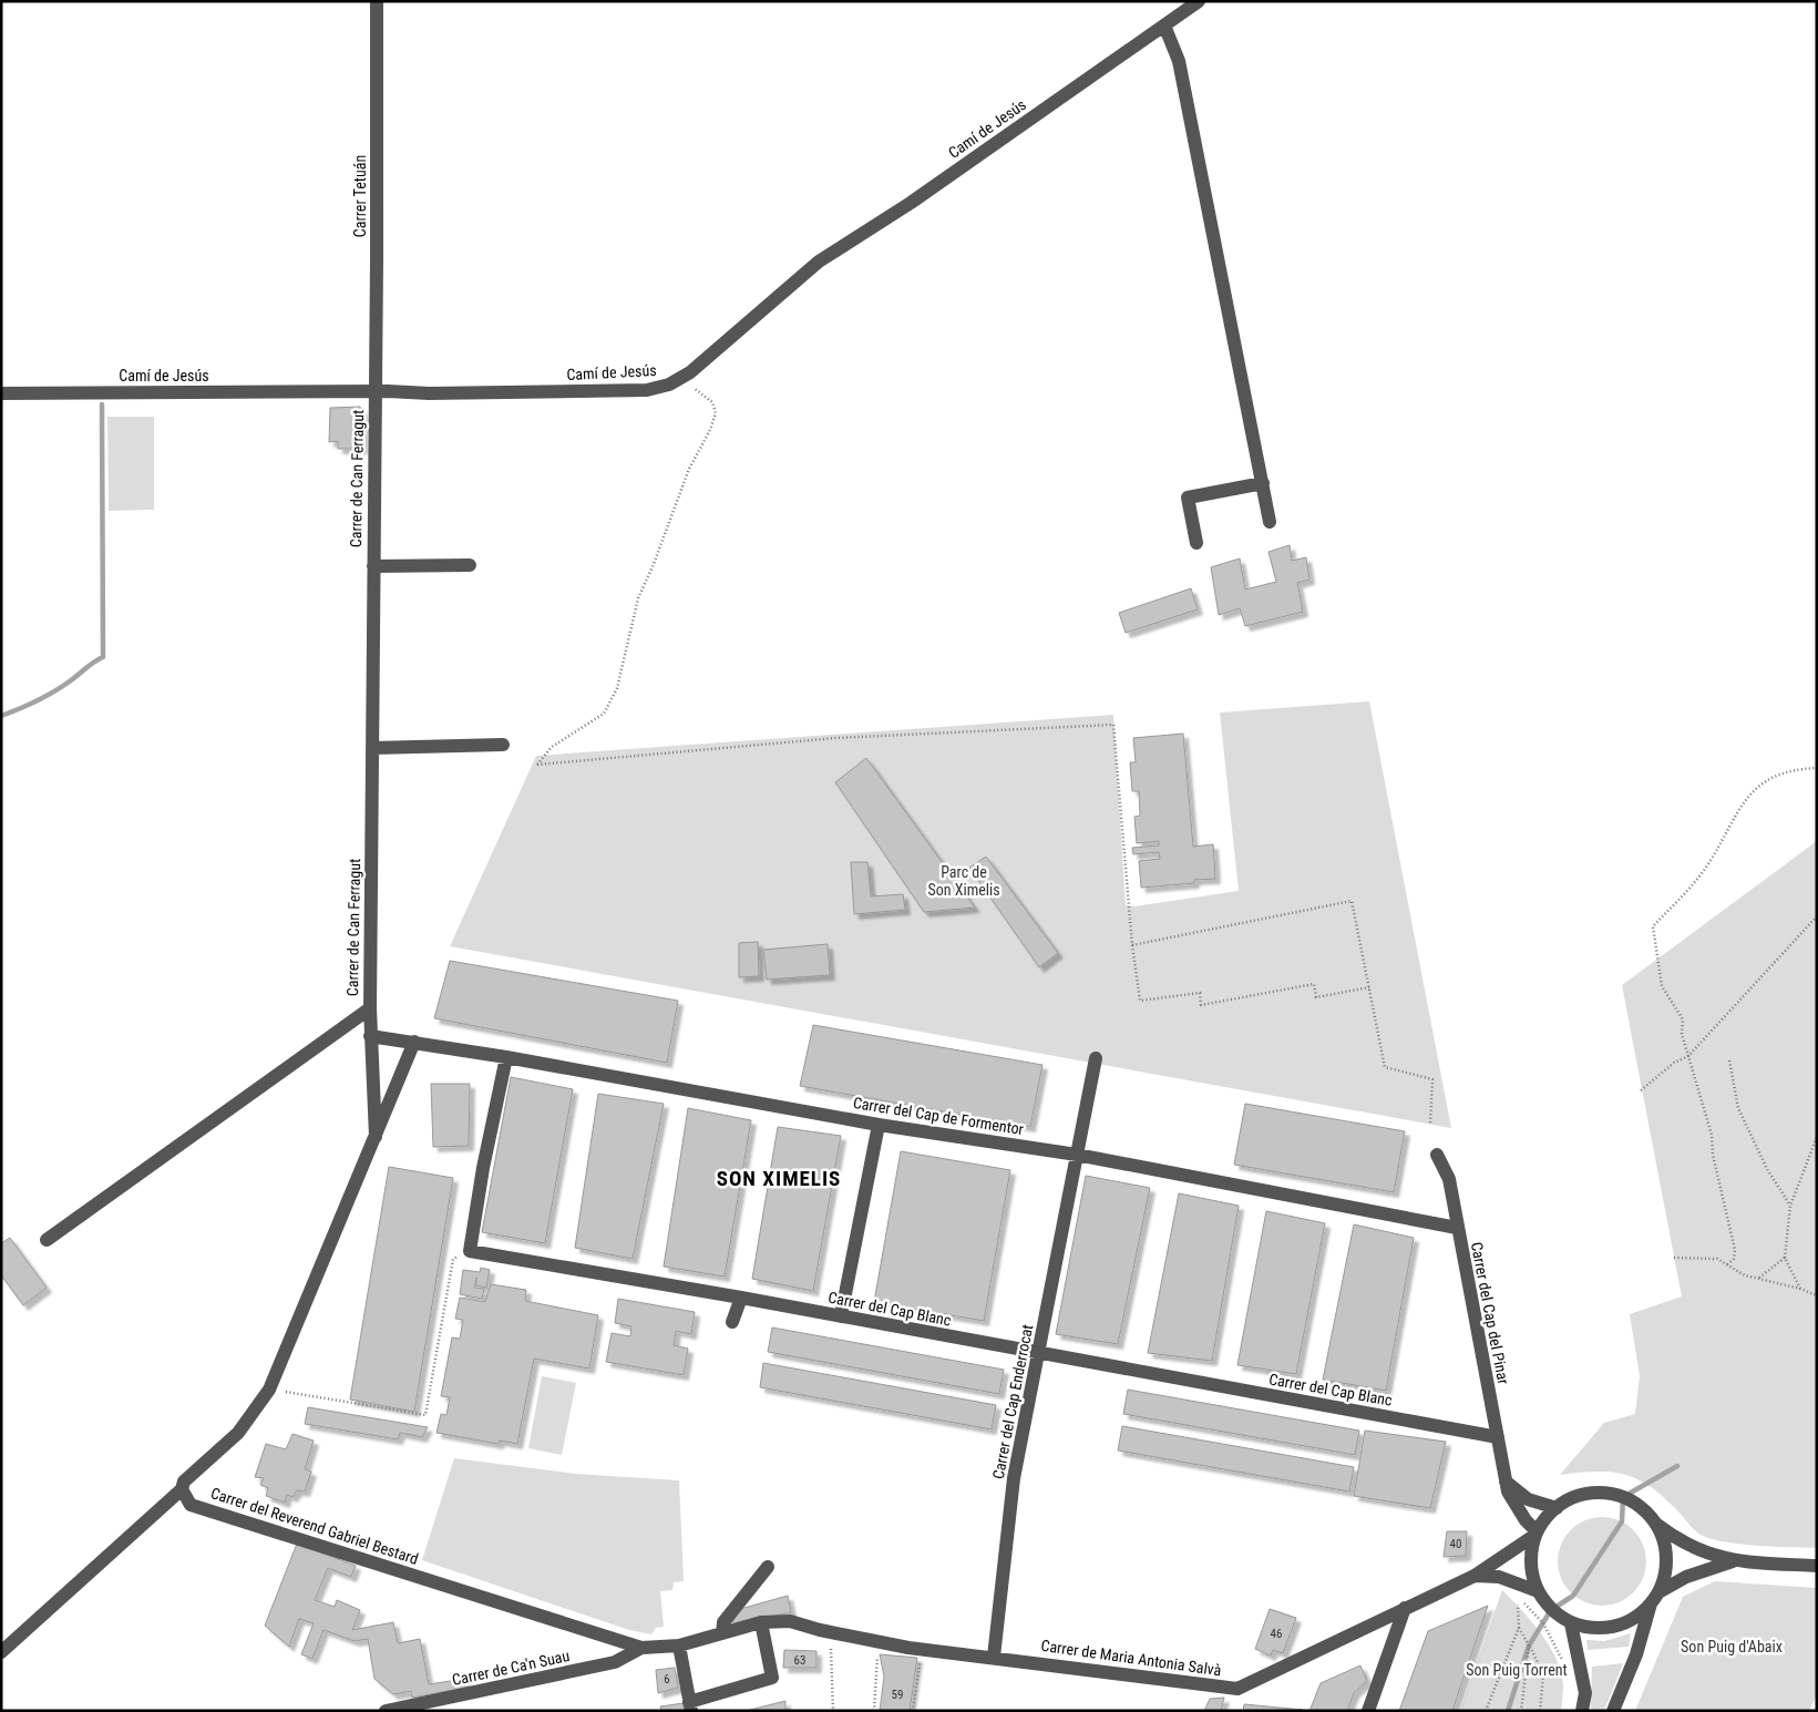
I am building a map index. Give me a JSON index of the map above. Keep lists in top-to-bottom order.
{
  "streets": {
    "street": [
      "Camí de Jesús",
      "Carrer Tetuán",
      "Carrer de Can Ferragut",
      "Carrer del Cap de Formentor",
      "Carrer del Cap Blanc",
      "Carrer del Cap del Pinar",
      "Carrer del Cap Enderrocat",
      "Carrer del Reverend Gabriel Bestard",
      "Carrer de Maria Antonia Salvà",
      "Carrer de Ca'n Suau"
    ]
  },
  "crossings": [
    ["Camí de Jesús", "Carrer Tetuán"],
    ["Camí de Jesús", "Carrer de Can Ferragut"],
    ["Carrer Tetuán", "Carrer de Can Ferragut"],
    ["Carrer de Can Ferragut", "Carrer del Reverend Gabriel Bestard"],
    ["Carrer del Cap de Formentor", "Carrer del Cap del Pinar"],
    ["Carrer del Cap de Formentor", "Carrer del Cap Enderrocat"],
    ["Carrer del Cap Blanc", "Carrer del Cap del Pinar"],
    ["Carrer del Cap Blanc", "Carrer del Cap Enderrocat"],
    ["Carrer del Cap del Pinar", "Carrer de Maria Antonia Salvà"],
    ["Carrer del Cap Enderrocat", "Carrer de Maria Antonia Salvà"],
    ["Carrer del Reverend Gabriel Bestard", "Carrer de Maria Antonia Salvà"],
    ["Carrer del Reverend Gabriel Bestard", "Carrer de Ca'n Suau"]
  ],
  "districts": ["SON XIMELIS"],
  "parks": ["Parc de Son Ximelis", "Son Puig d'Abaix", "Son Puig Torrent"],
  "house_numbers": [
    "40",
    "46",
    "63",
    "6",
    "59"
  ]
}
